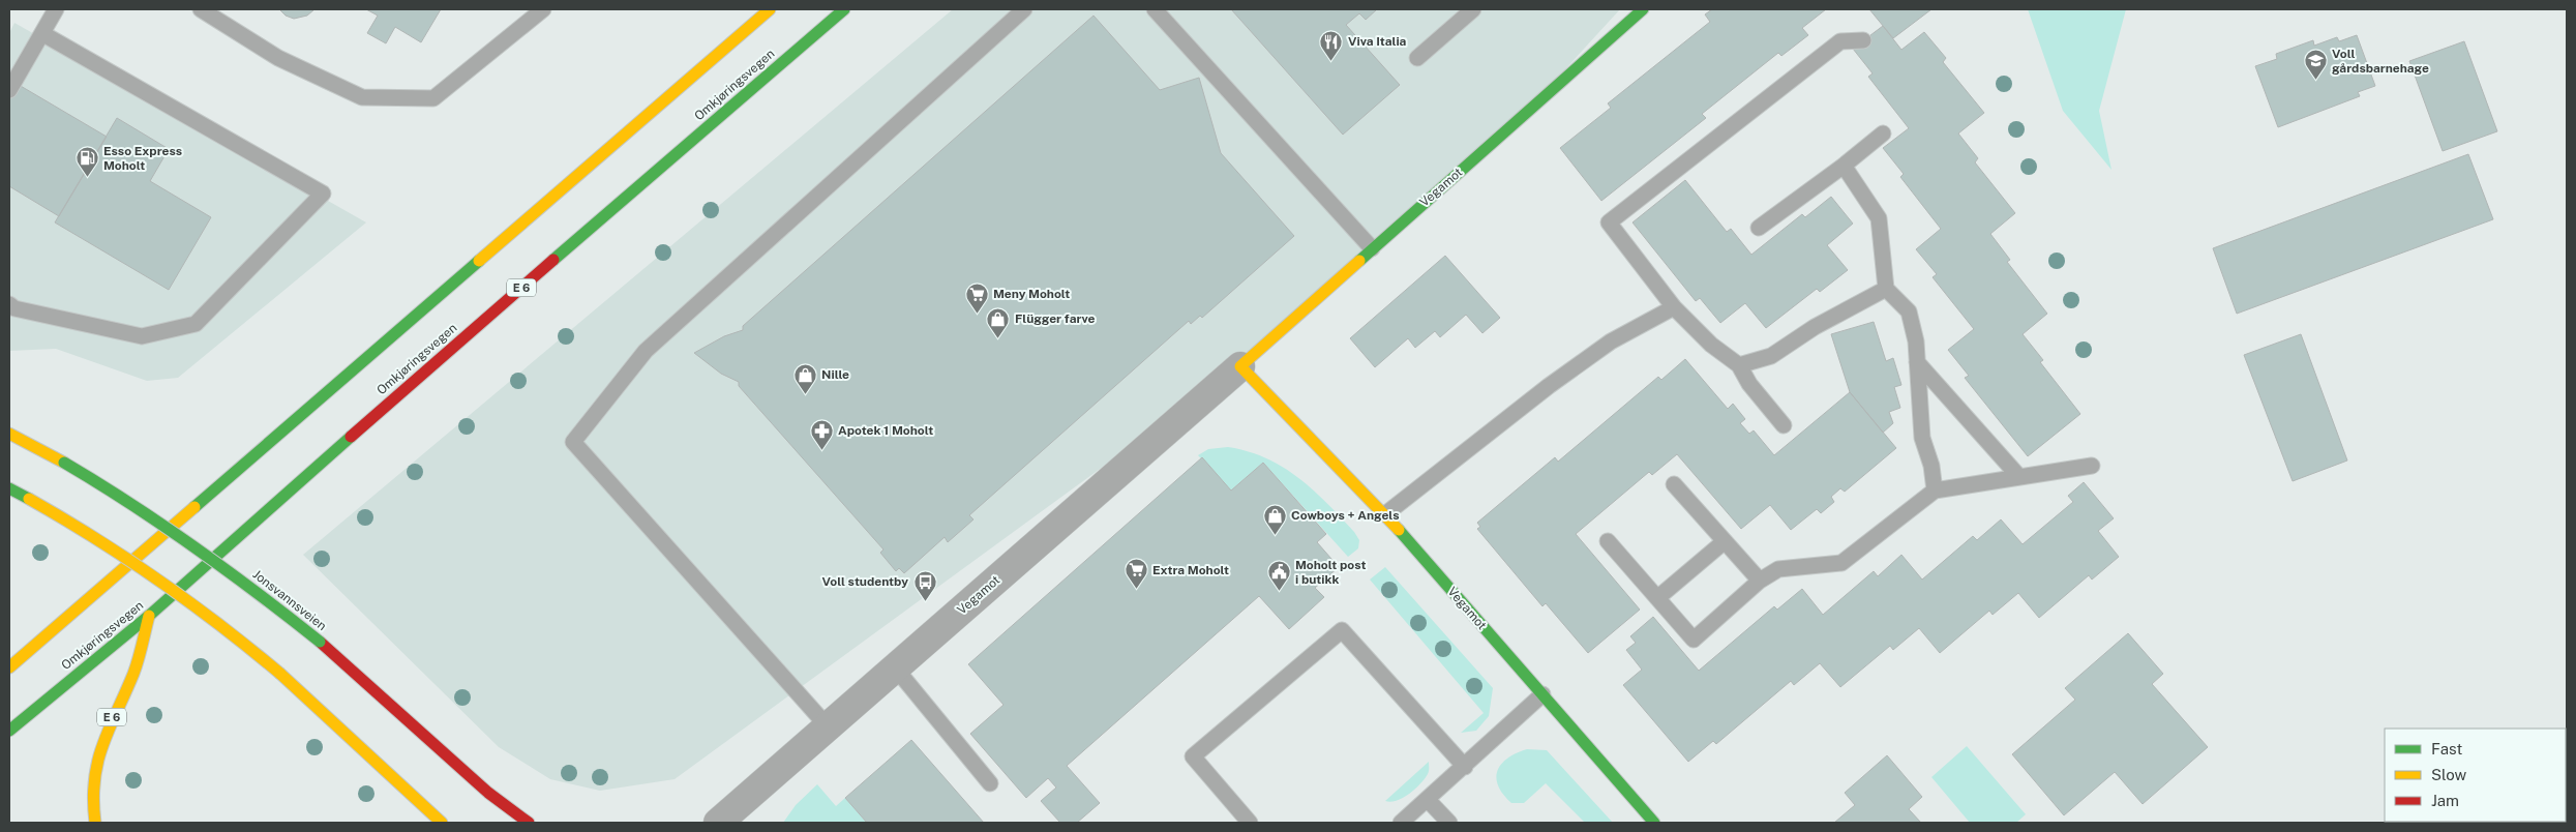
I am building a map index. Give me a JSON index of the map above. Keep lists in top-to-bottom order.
{
  "streets": {
    "main road": [
      "Omkjøringsvegen",
      "Vegamot",
      "E 6",
      "Jonsvannsveien"
    ]
  },
  "crossings": [
    ["Omkjøringsvegen", "E 6"]
  ],
  "places": {
    "restaurant": ["Viva Italia"],
    "school or university": ["Voll gårdsbarnehage"],
    "fuel station": ["Esso Express Moholt"],
    "supermarket": ["Meny Moholt", "Extra Moholt"],
    "shop": ["Flügger farve", "Nille", "Cowboys + Angels"],
    "pharmacy": ["Apotek 1 Moholt"],
    "public building": ["Moholt post i butikk"],
    "bus stop": ["Voll studentby"]
  },
  "legend": ["Fast", "Slow", "Jam"]
}
